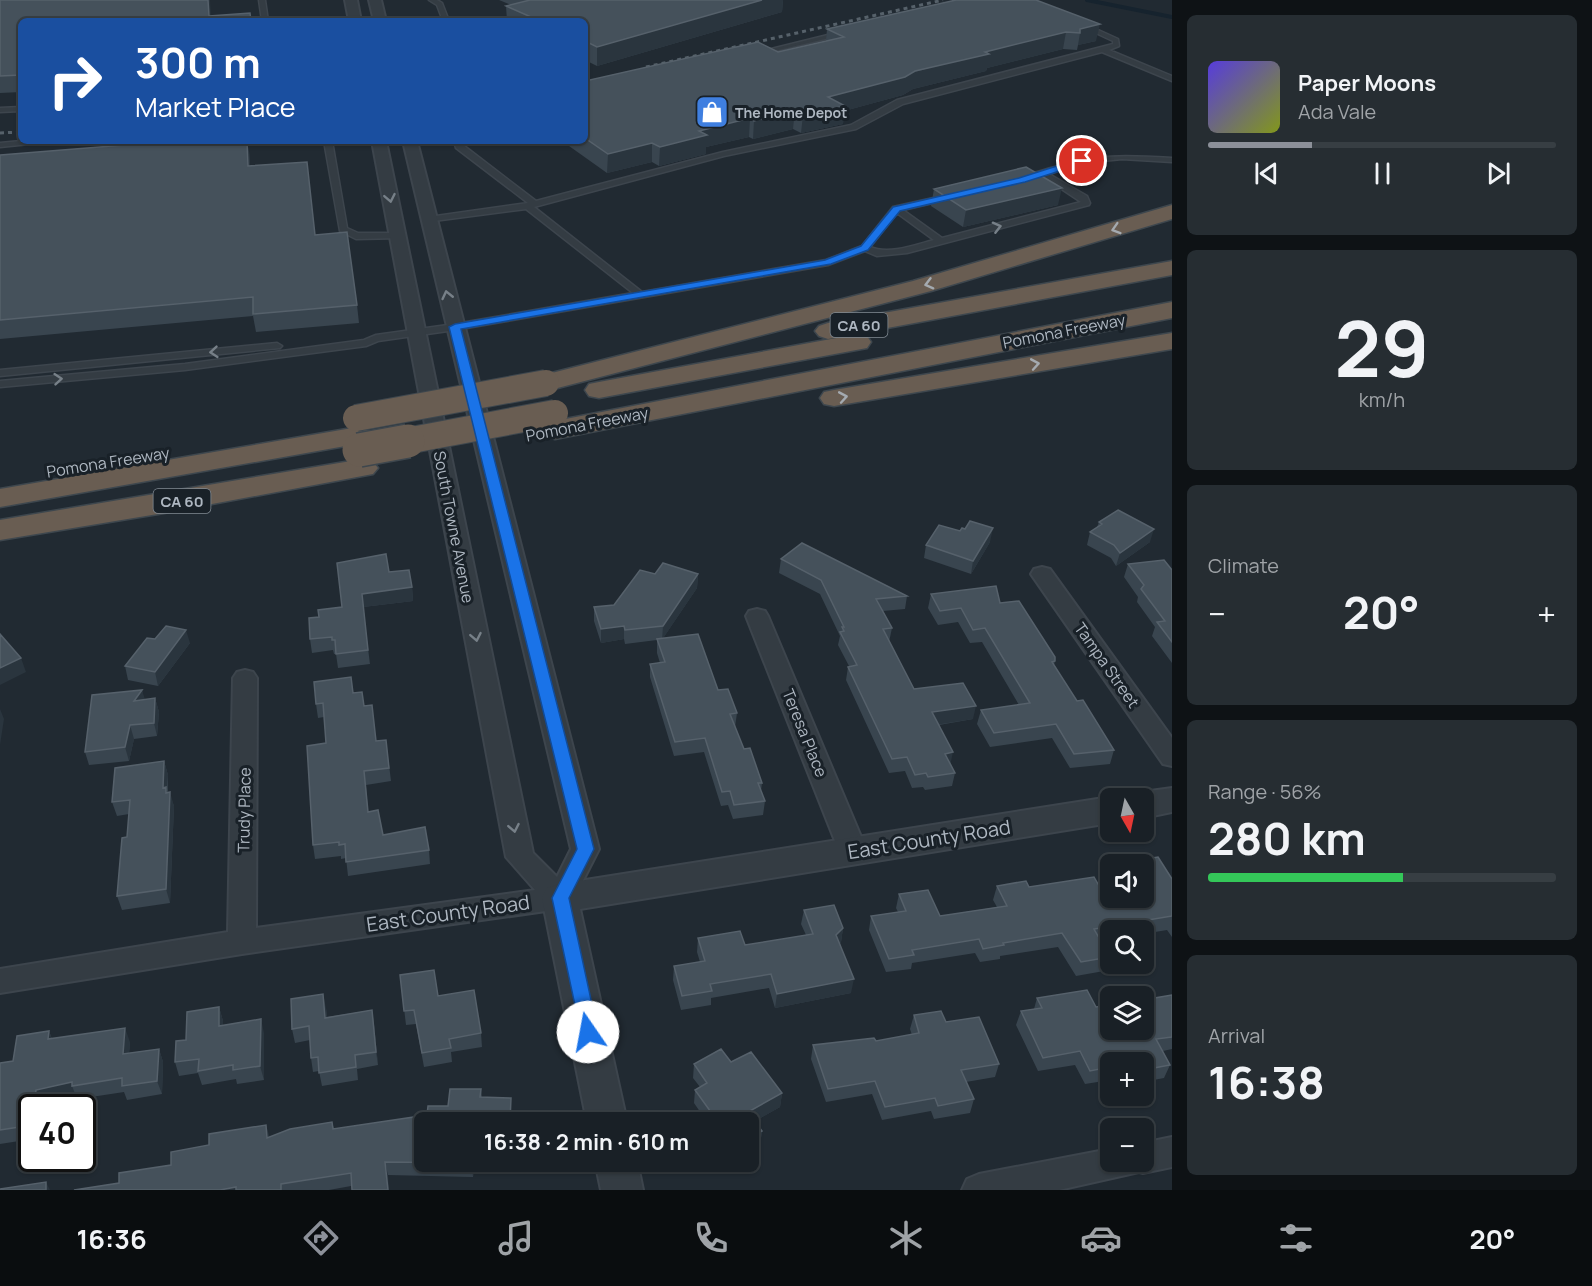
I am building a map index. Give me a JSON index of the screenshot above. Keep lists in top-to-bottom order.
{
  "streets": {
    "highway": ["CA 60", "Pomona Freeway"],
    "street": [
      "South Towne Avenue",
      "Tampa Street",
      "Teresa Place",
      "Trudy Place",
      "East County Road"
    ]
  },
  "crossings": [
    ["South Towne Avenue", "East County Road"],
    ["Teresa Place", "East County Road"],
    ["Trudy Place", "East County Road"]
  ],
  "places": {
    "shop": ["The Home Depot"]
  },
  "north": "bottom",
  "page": {
    "turn": ["300 m", "Market Place"],
    "song": ["Paper Moons", "Ada Vale"],
    "tile": [
      ["29", "km/h"],
      "Climate",
      ["Range · 56%", "280 km"],
      ["Arrival", "16:38"]
    ],
    "heat": ["−", "20°", "+"],
    "map_buttons": ["+", "−"],
    "limit": "40",
    "trip": "16:38 · 2 min · 610 m",
    "tabs": ["16:36", "20°"]
  }
}
